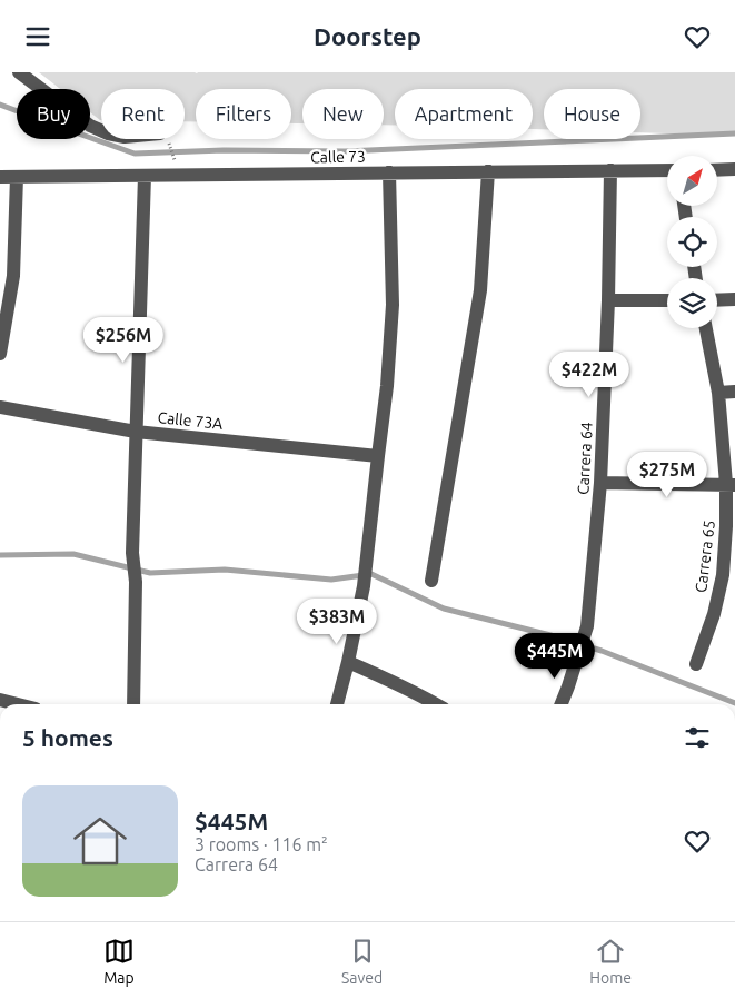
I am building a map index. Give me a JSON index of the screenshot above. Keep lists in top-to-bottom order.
{
  "streets": {
    "street": [
      "Calle 73",
      "Calle 73A",
      "Carrera 64",
      "Carrera 65"
    ]
  },
  "crossings": [
    ["Calle 73", "Carrera 64"]
  ],
  "north": "top right",
  "page": {
    "header": "Doorstep",
    "chip": [
      "Buy",
      "Rent",
      "Filters",
      "New",
      "Apartment",
      "House"
    ],
    "price": [
      "$256M",
      "$422M",
      "$275M",
      "$383M",
      "$445M"
    ],
    "heading": "5 homes",
    "list": [
      {
        "name": "$445M",
        "note": "3 rooms · 116 m² · Carrera 64"
      }
    ],
    "tabs": ["Map", "Saved", "Home"]
  }
}
